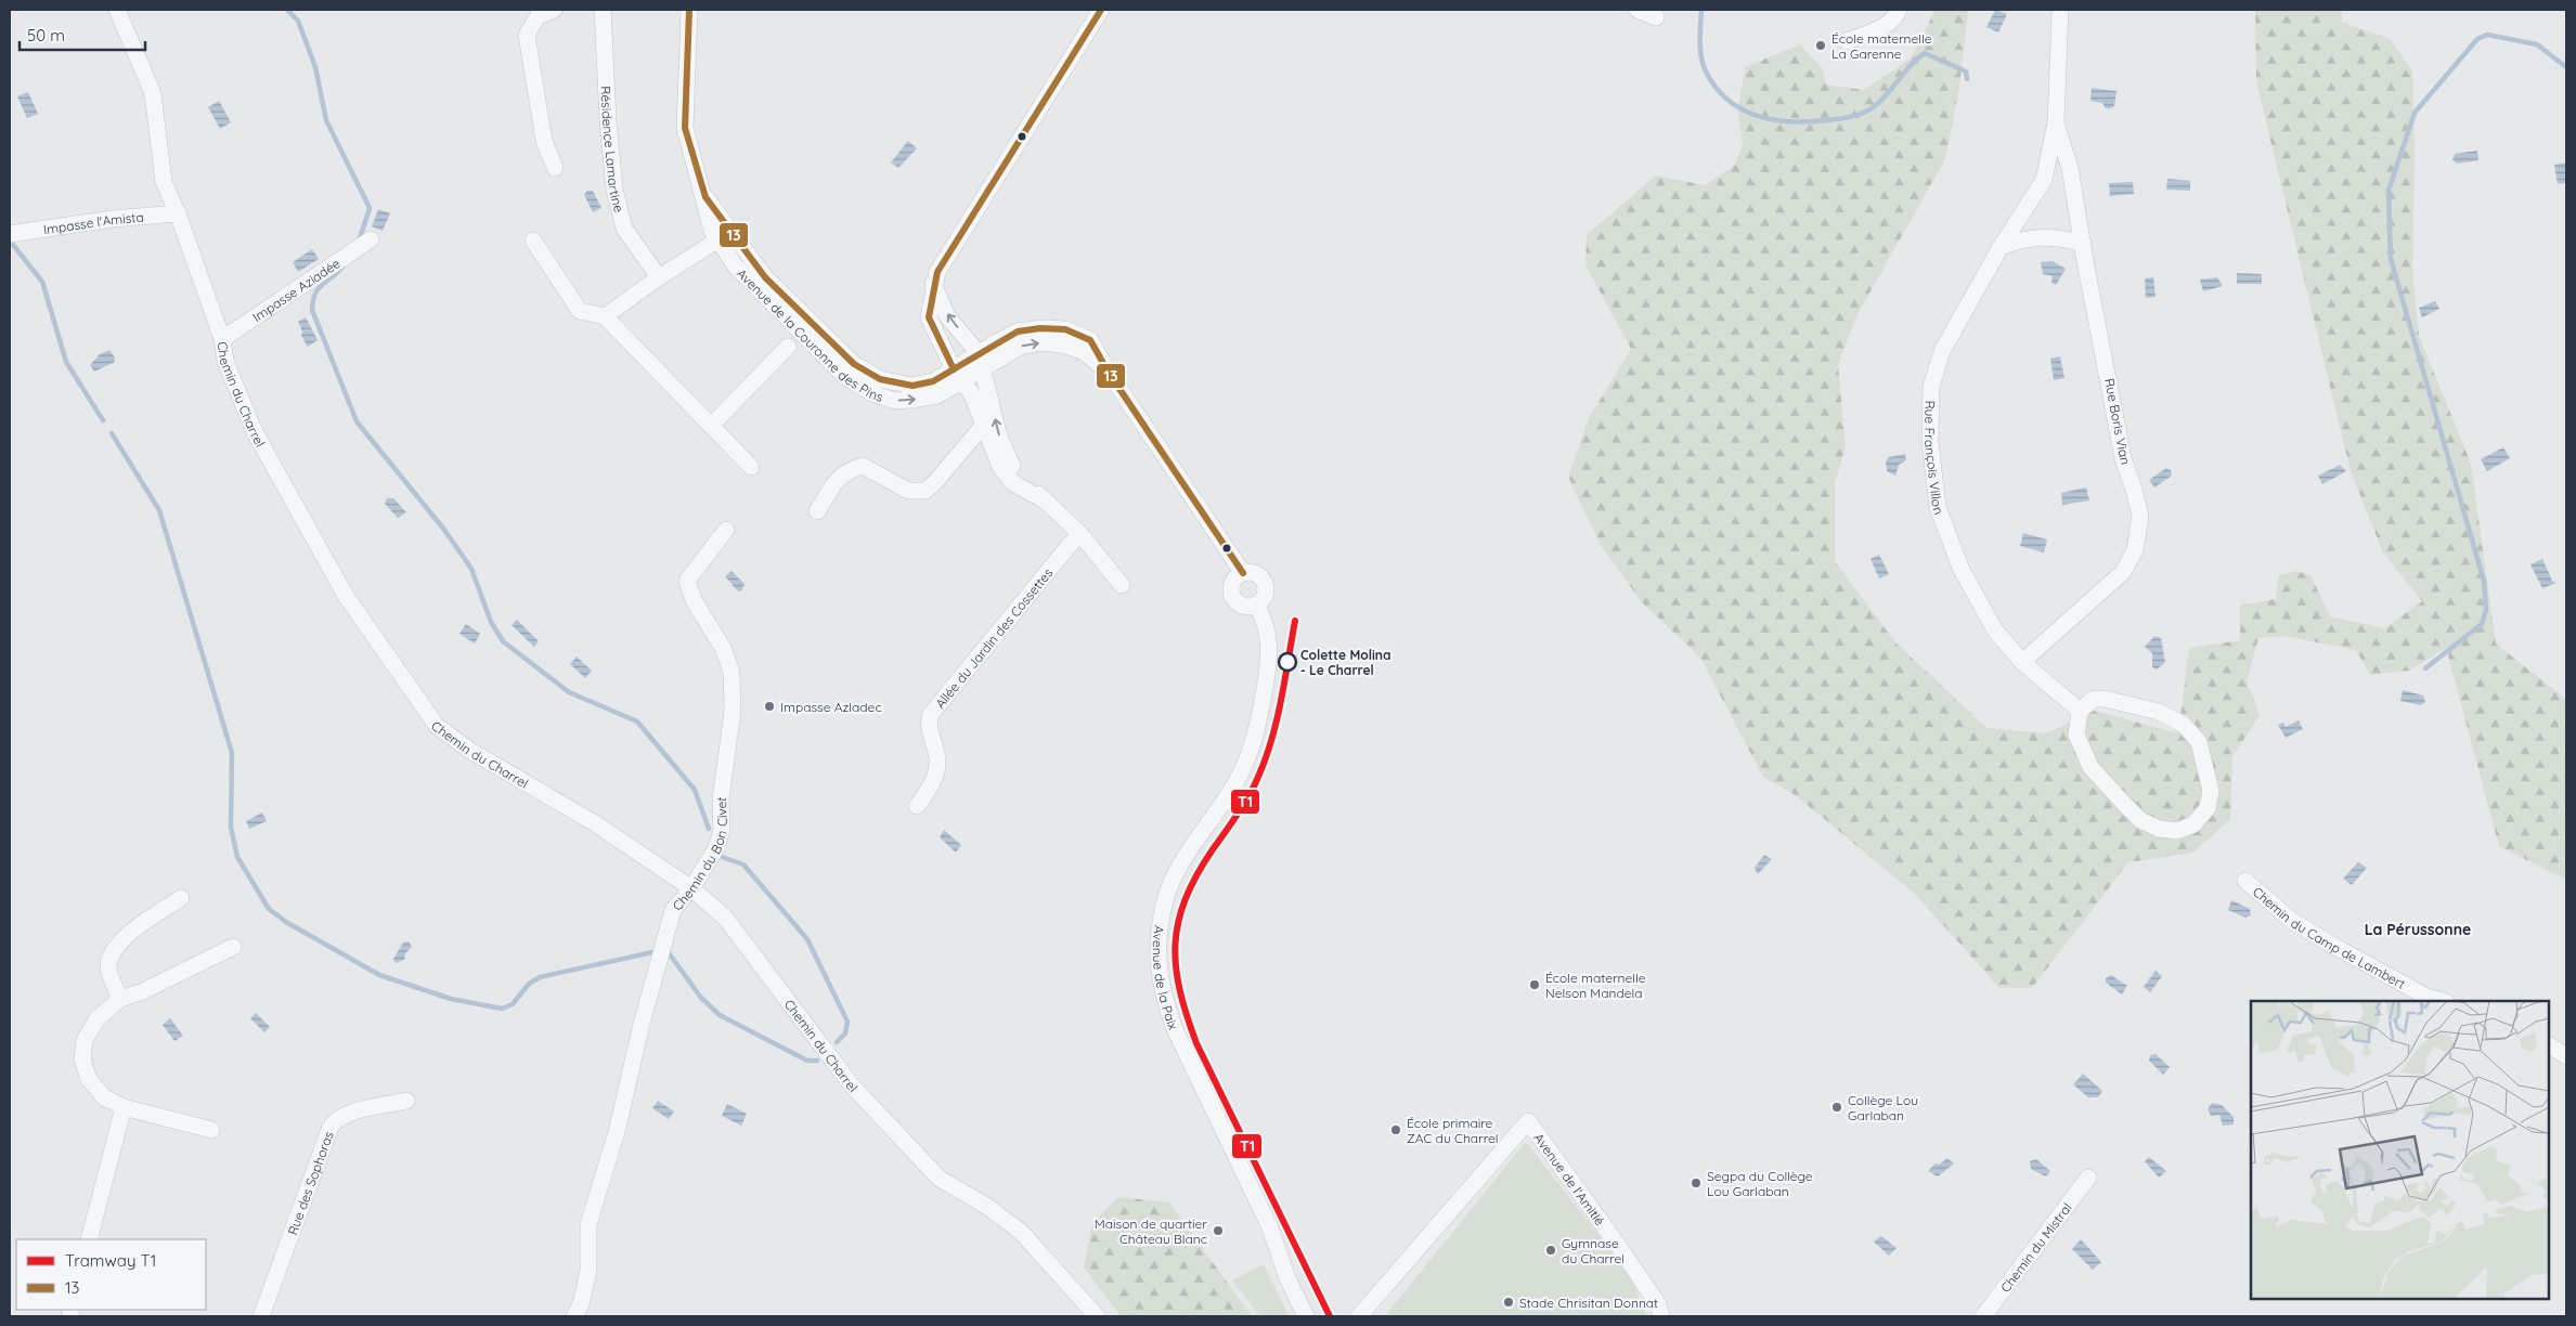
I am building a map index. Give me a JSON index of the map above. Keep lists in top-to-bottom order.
{
  "streets": {
    "street": [
      "Résidence Lamartine",
      "Impasse l'Amista",
      "Impasse Aziadée",
      "Avenue de la Couronne des Pins",
      "Chemin du Charrel",
      "Rue Boris Vian",
      "Rue François Villon",
      "Allée du Jardin des Cossettes",
      "Chemin du Bon Civet",
      "Chemin du Camp de Lambert",
      "Avenue de la Paix",
      "Avenue de l'Amitié",
      "Rue des Sophoras",
      "Chemin du Mistral"
    ]
  },
  "crossings": [
    ["Impasse l'Amista", "Chemin du Charrel"],
    ["Impasse Aziadée", "Chemin du Charrel"],
    ["Chemin du Charrel", "Chemin du Bon Civet"],
    ["Rue Boris Vian", "Rue François Villon"]
  ],
  "districts": ["La Pérussonne"],
  "places": [
    "École maternelle La Garenne",
    "Colette Molina - Le Charrel",
    "Impasse Azladec",
    "École maternelle Nelson Mandela",
    "Collège Lou Garlaban",
    "École primaire ZAC du Charrel",
    "Segpa du Collège Lou Garlaban",
    "Maison de quartier Château Blanc",
    "Gymnase du Charrel",
    "Stade Chrisitan Donnat"
  ],
  "lines": ["transit line 13", "tram line T1"],
  "legend": ["Tramway T1", "13"],
  "scale_bar": "50 m"
}
